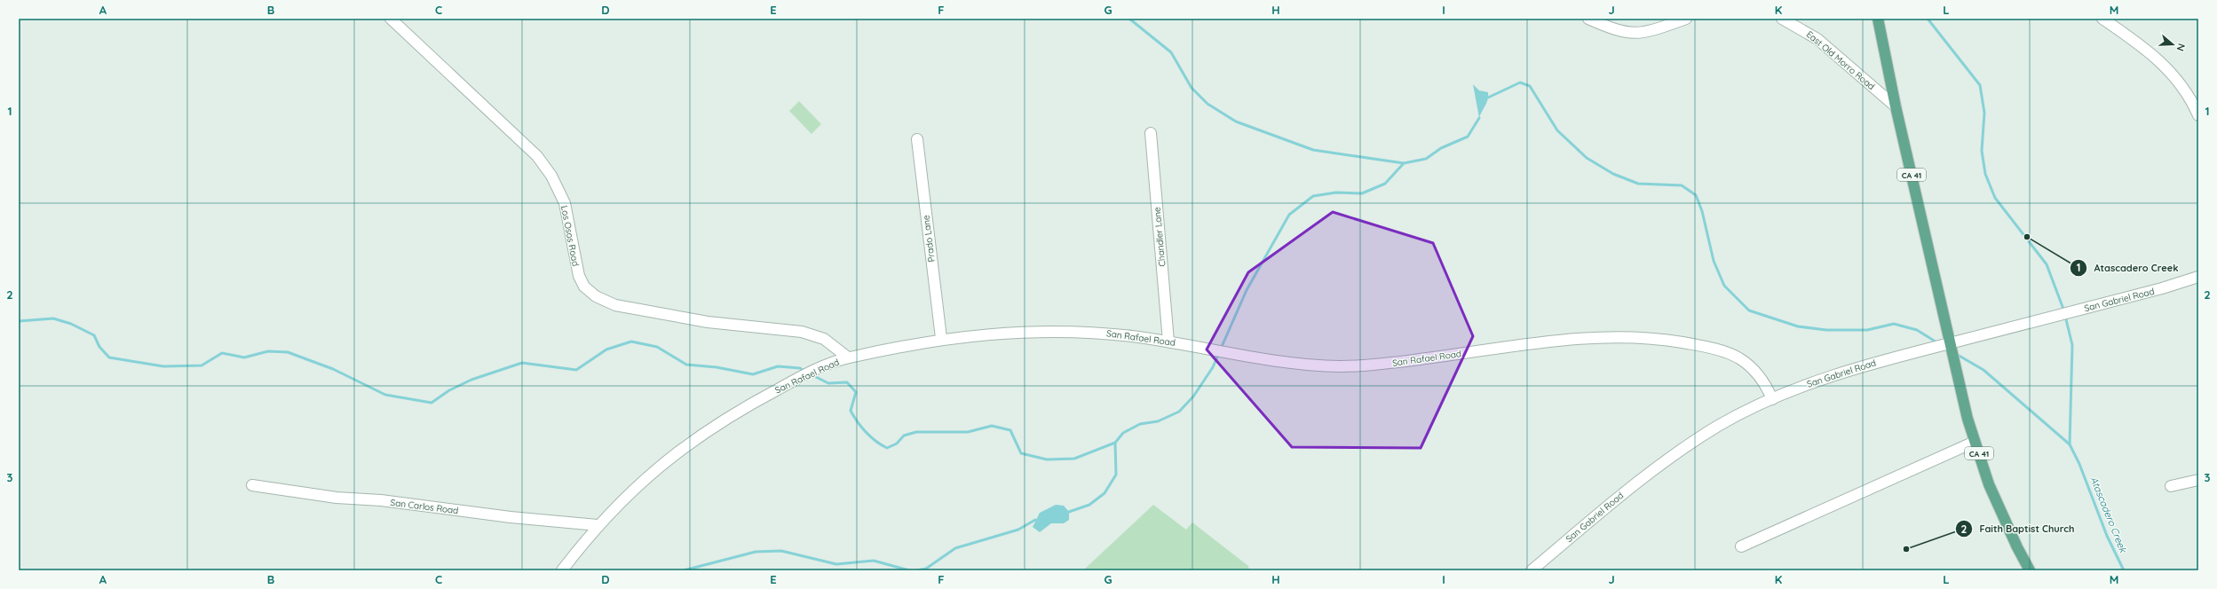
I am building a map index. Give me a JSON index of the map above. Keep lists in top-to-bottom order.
{
  "streets": {
    "main road": ["CA 41"],
    "street": [
      "East Old Morro Road",
      "Los Osos Road",
      "Chandler Lane",
      "Prado Lane",
      "San Gabriel Road",
      "San Rafael Road",
      "San Carlos Road"
    ]
  },
  "crossings": [
    ["East Old Morro Road", "CA 41"],
    ["CA 41", "San Gabriel Road"],
    ["Los Osos Road", "San Rafael Road"],
    ["Chandler Lane", "San Rafael Road"],
    ["Prado Lane", "San Rafael Road"],
    ["San Gabriel Road", "San Rafael Road"],
    ["San Rafael Road", "San Carlos Road"]
  ],
  "water": ["Atascadero Creek"],
  "places": ["Atascadero Creek", "Faith Baptist Church"],
  "north": "right",
  "grid": {
    "columns": [
      "A",
      "B",
      "C",
      "D",
      "E",
      "F",
      "G",
      "H",
      "I",
      "J",
      "K",
      "L",
      "M"
    ],
    "rows": ["1", "2", "3"]
  }
}
